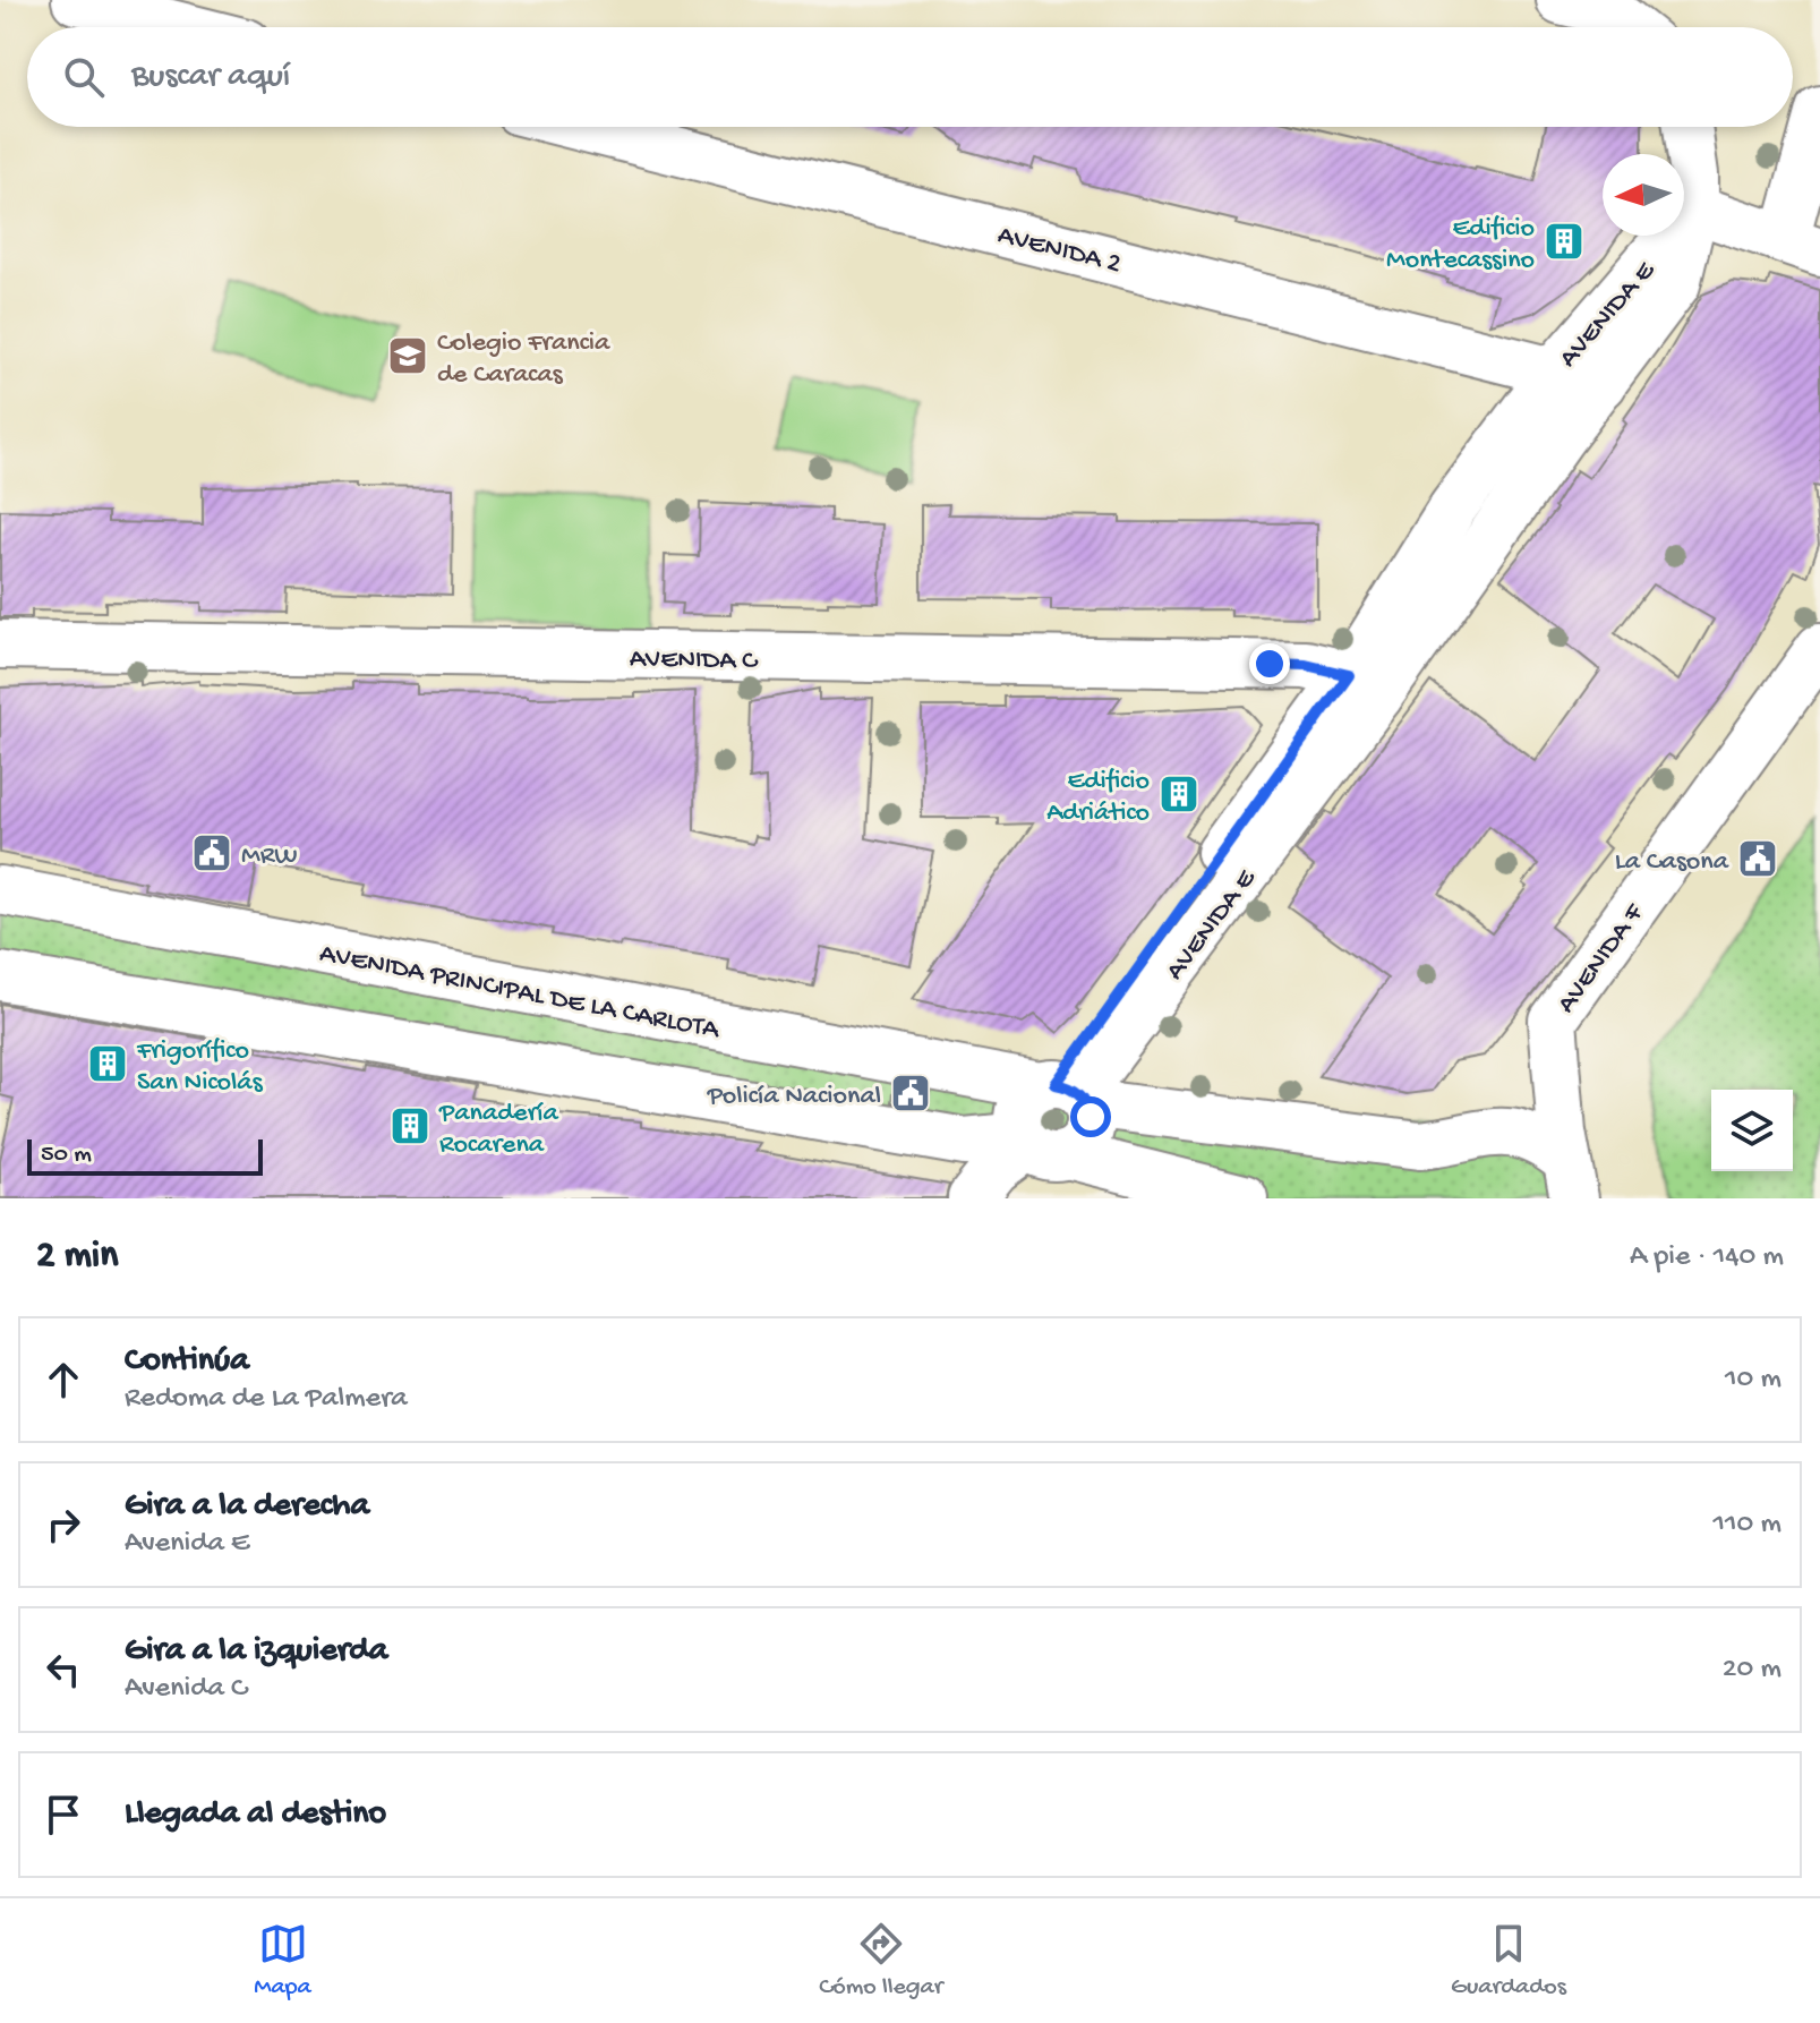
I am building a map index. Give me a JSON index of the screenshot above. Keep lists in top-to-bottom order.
{
  "streets": {
    "street": [
      "AVENIDA 2",
      "AVENIDA E",
      "AVENIDA C",
      "AVENIDA F",
      "AVENIDA PRINCIPAL DE LA CARLOTA"
    ]
  },
  "crossings": [
    ["AVENIDA 2", "AVENIDA E"],
    ["AVENIDA E", "AVENIDA C"],
    ["AVENIDA E", "AVENIDA PRINCIPAL DE LA CARLOTA"],
    ["AVENIDA F", "AVENIDA PRINCIPAL DE LA CARLOTA"]
  ],
  "places": {
    "building": [
      "Edificio Montecassino",
      "Edificio Adriático",
      "Frigorífico San Nicolás",
      "Panadería Rocarena"
    ],
    "school or university": ["Colegio Francia de Caracas"],
    "public building": ["MRW", "La Casona", "Policía Nacional"]
  },
  "scale_bar": "50 m",
  "north": "left",
  "page": {
    "search": "Buscar aquí",
    "scale": "50 m",
    "heading": ["2 min", "A pie · 140 m"],
    "list": [
      ["Continúa", "Redoma de La Palmera", "10 m"],
      ["Gira a la derecha", "Avenida E", "110 m"],
      ["Gira a la izquierda", "Avenida C", "20 m"],
      "Llegada al destino"
    ],
    "nav": ["Mapa", "Cómo llegar", "Guardados"]
  }
}
